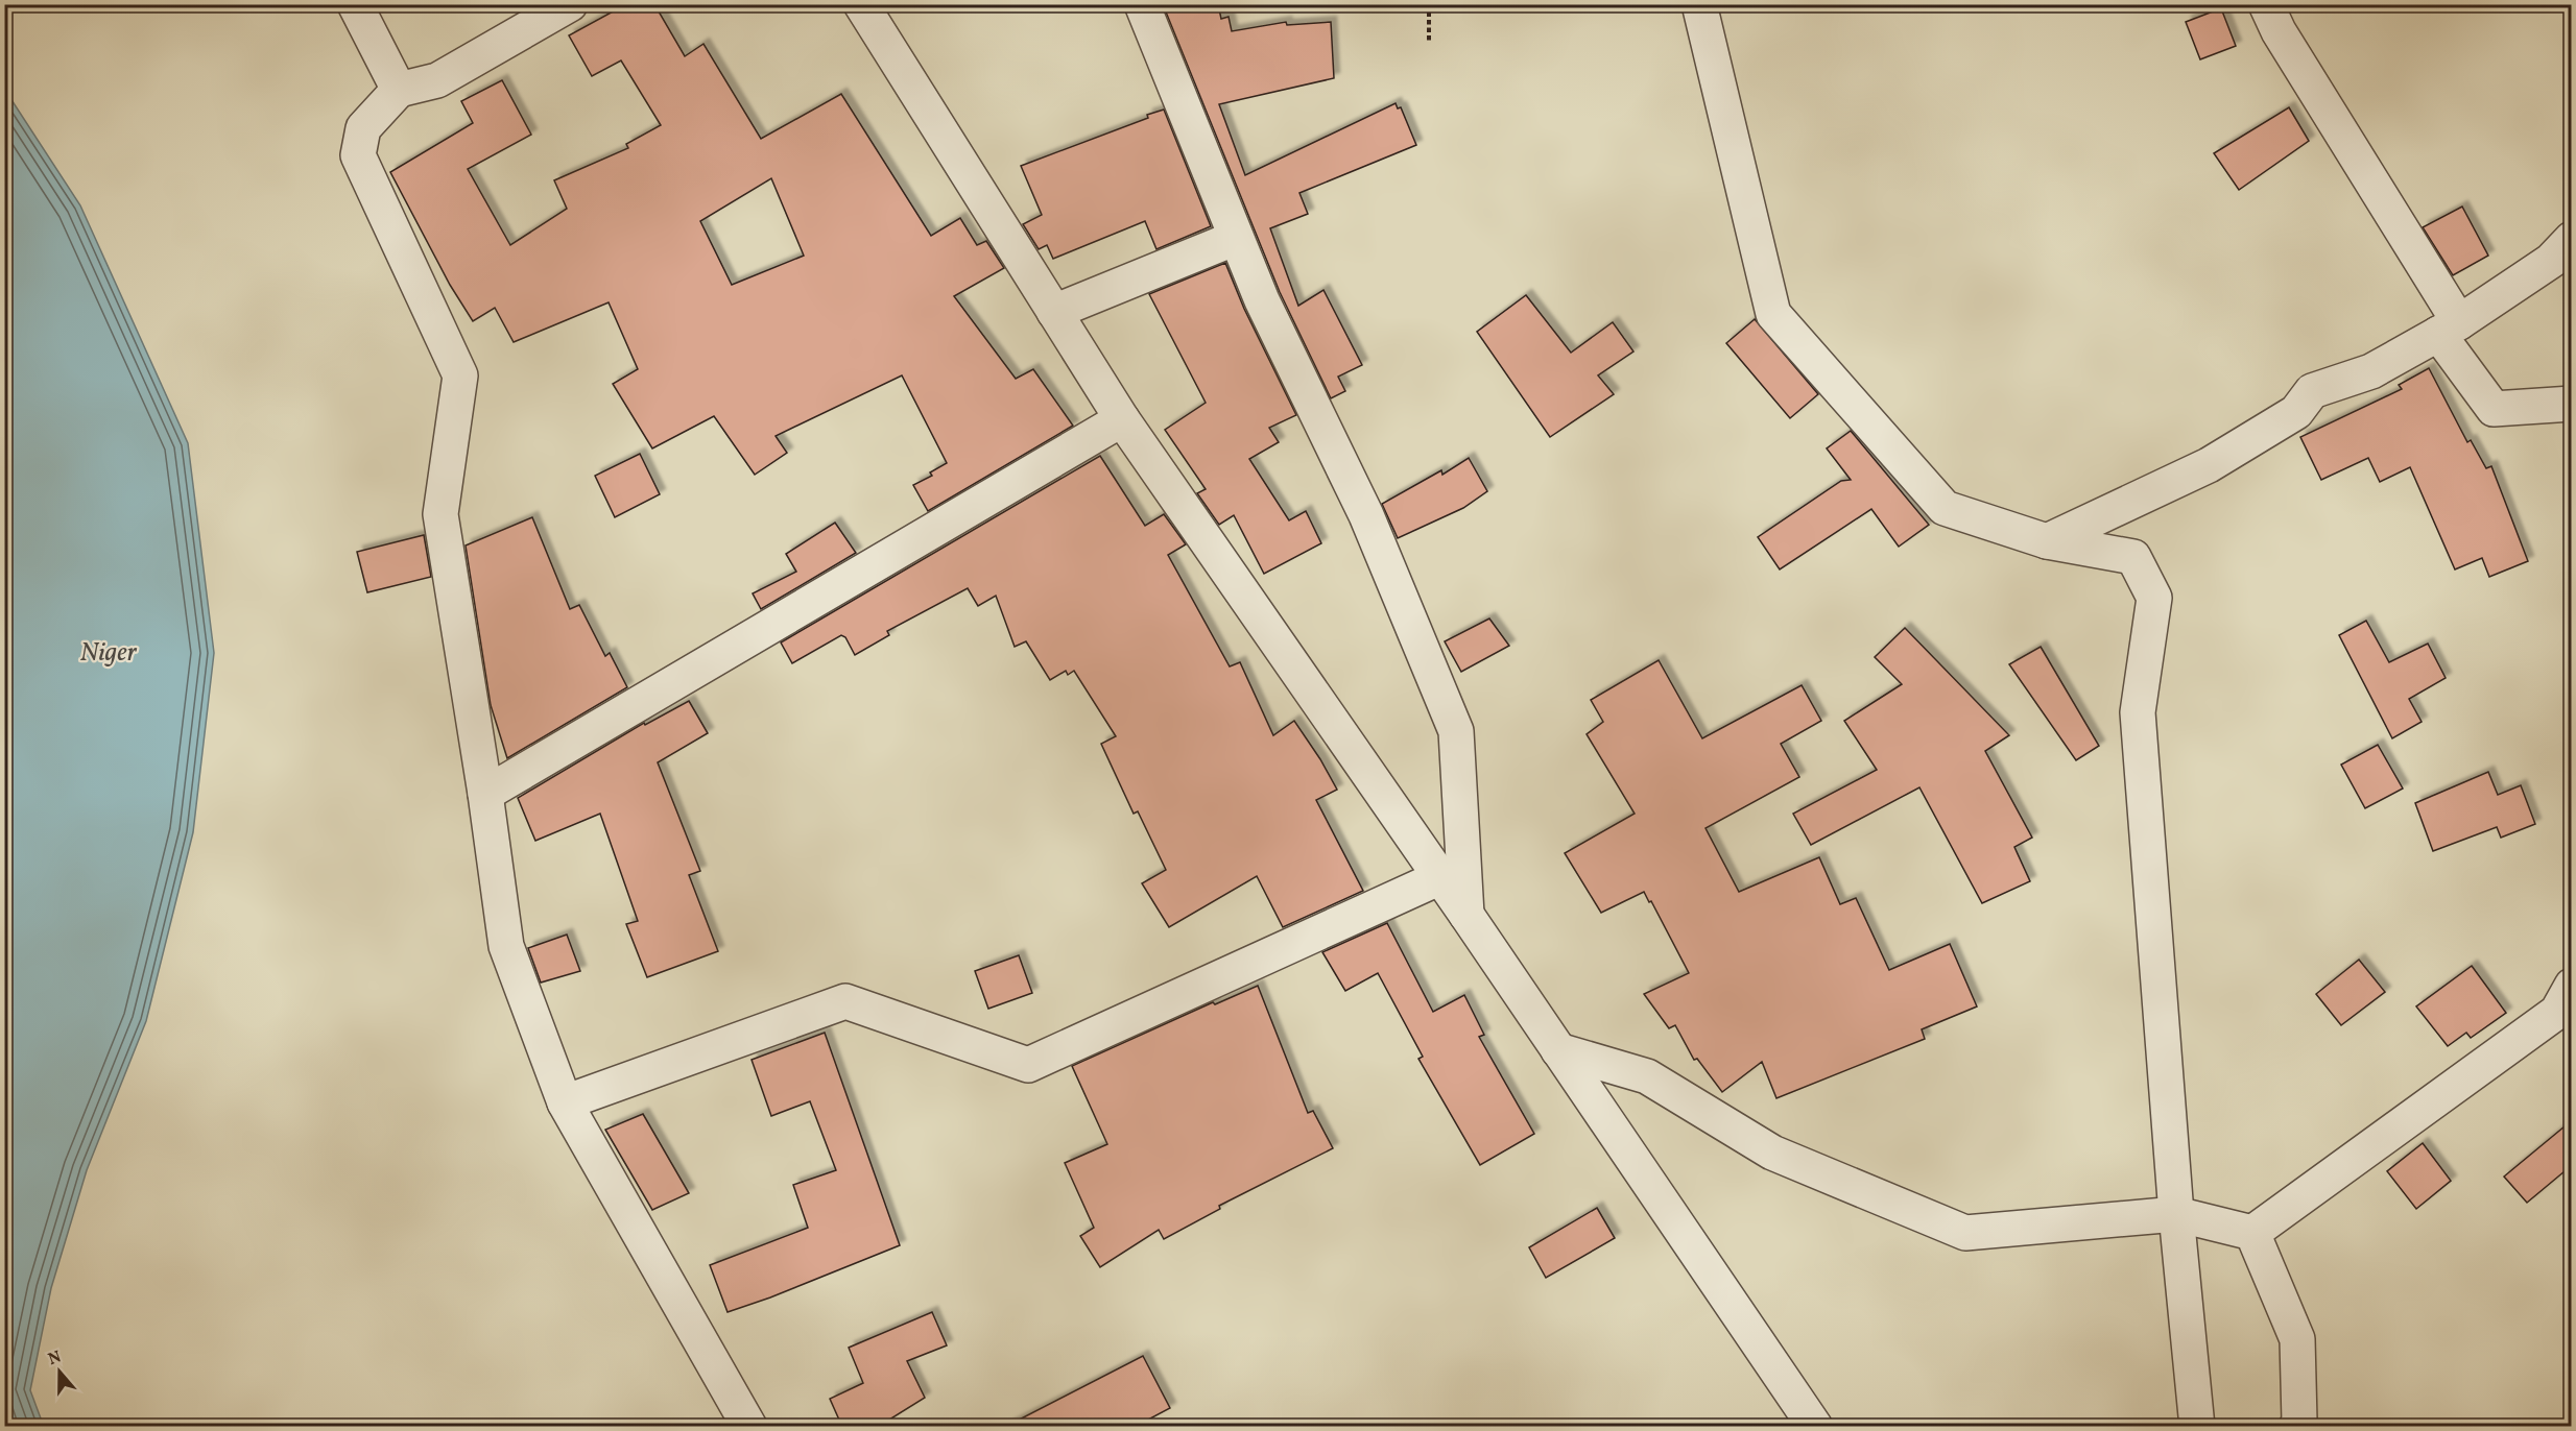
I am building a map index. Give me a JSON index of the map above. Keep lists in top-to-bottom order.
{
  "water": ["Niger"],
  "north": "top"
}
